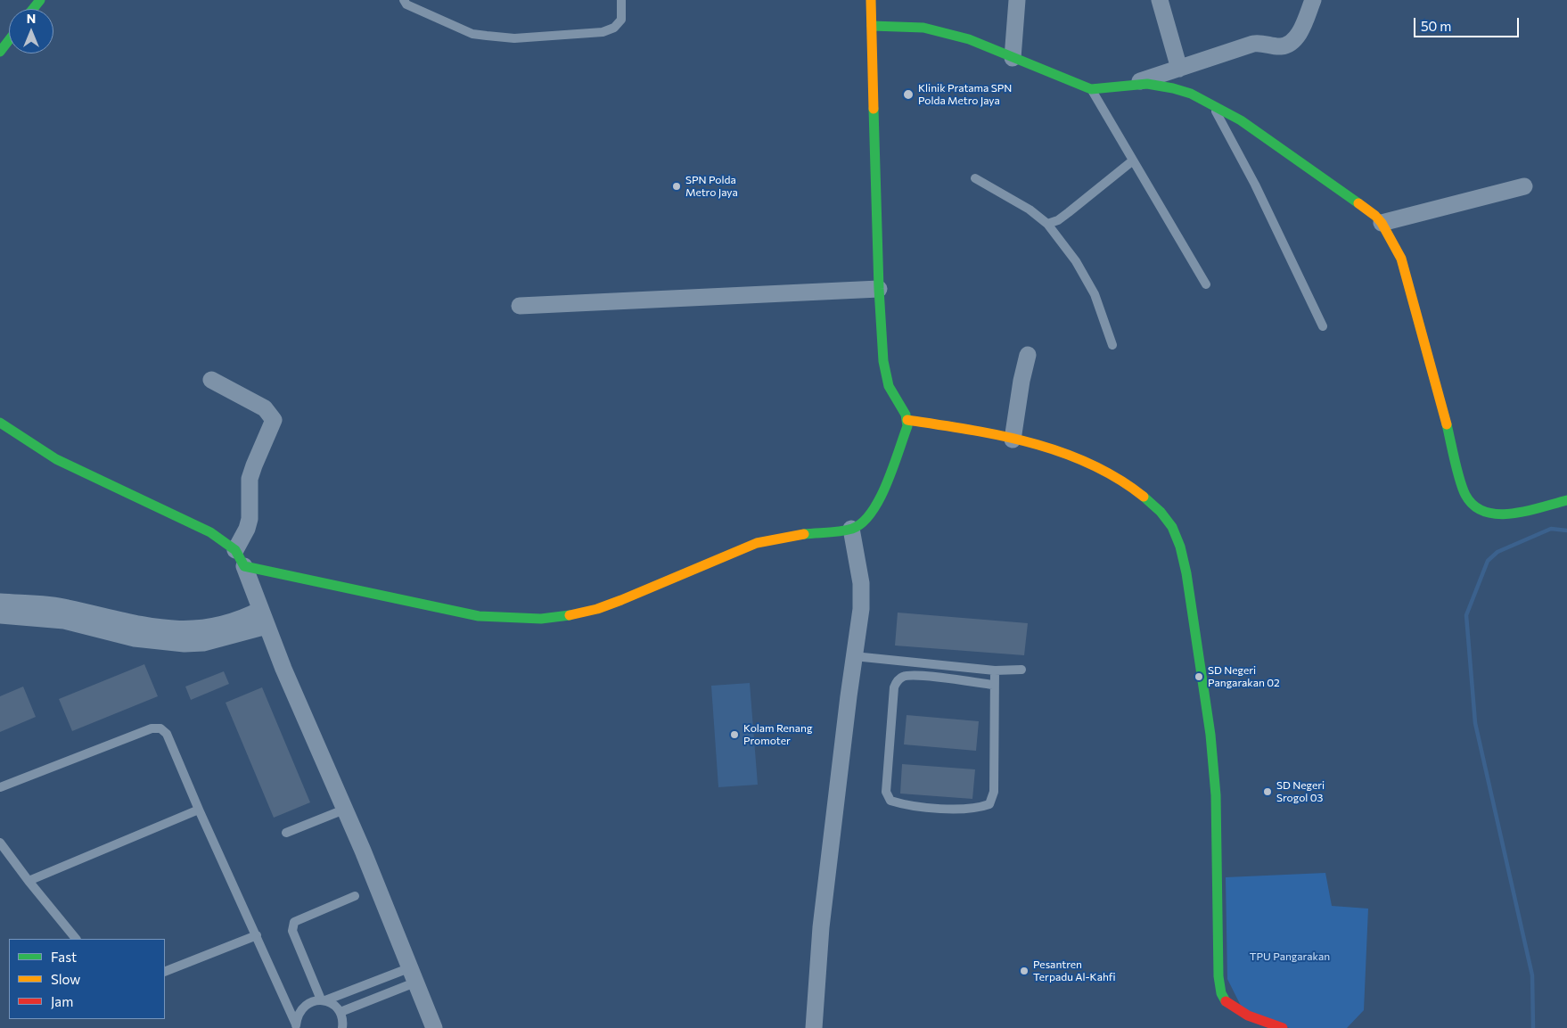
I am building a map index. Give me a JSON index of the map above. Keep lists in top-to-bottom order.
{
  "parks": ["TPU Pangarakan"],
  "places": [
    "Klinik Pratama SPN Polda Metro Jaya",
    "SPN Polda Metro Jaya",
    "SD Negeri Pangarakan 02",
    "Kolam Renang Promoter",
    "SD Negeri Srogol 03",
    "Pesantren Terpadu Al-Kahfi"
  ],
  "legend": ["Fast", "Slow", "Jam"],
  "scale_bar": "50 m",
  "north": "top"
}
